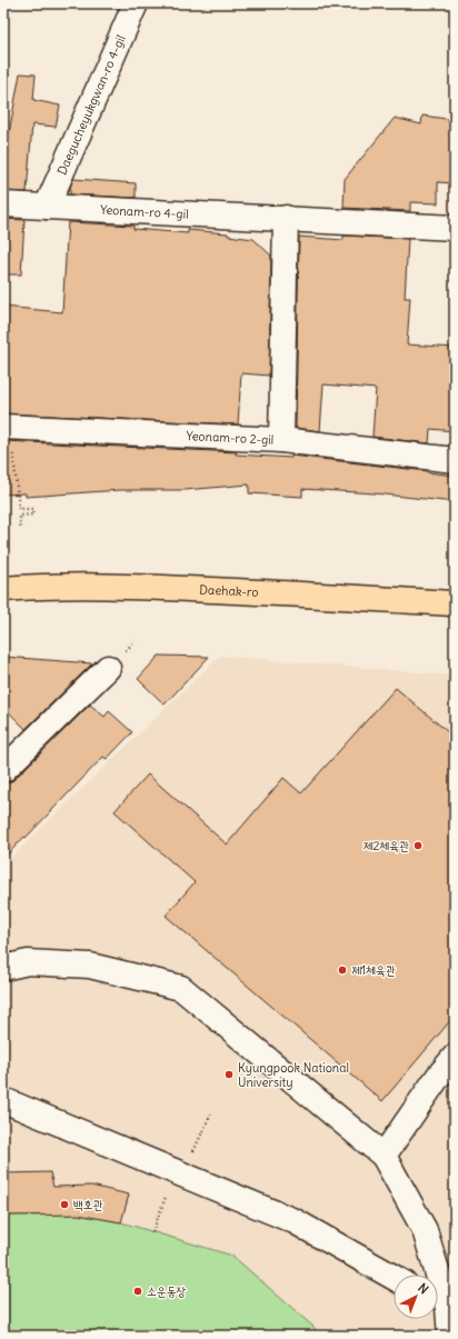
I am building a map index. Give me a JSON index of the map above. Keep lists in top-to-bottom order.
{
  "streets": {
    "main road": ["Daehak-ro"],
    "street": ["Daegucheyukgwan-ro 4-gil", "Yeonam-ro 4-gil", "Yeonam-ro 2-gil"]
  },
  "crossings": [
    ["Daegucheyukgwan-ro 4-gil", "Yeonam-ro 4-gil"]
  ],
  "places": [
    "제2체육관",
    "제1체육관",
    "Kyungpook National University",
    "백호관",
    "소운동장"
  ],
  "north": "top right"
}
